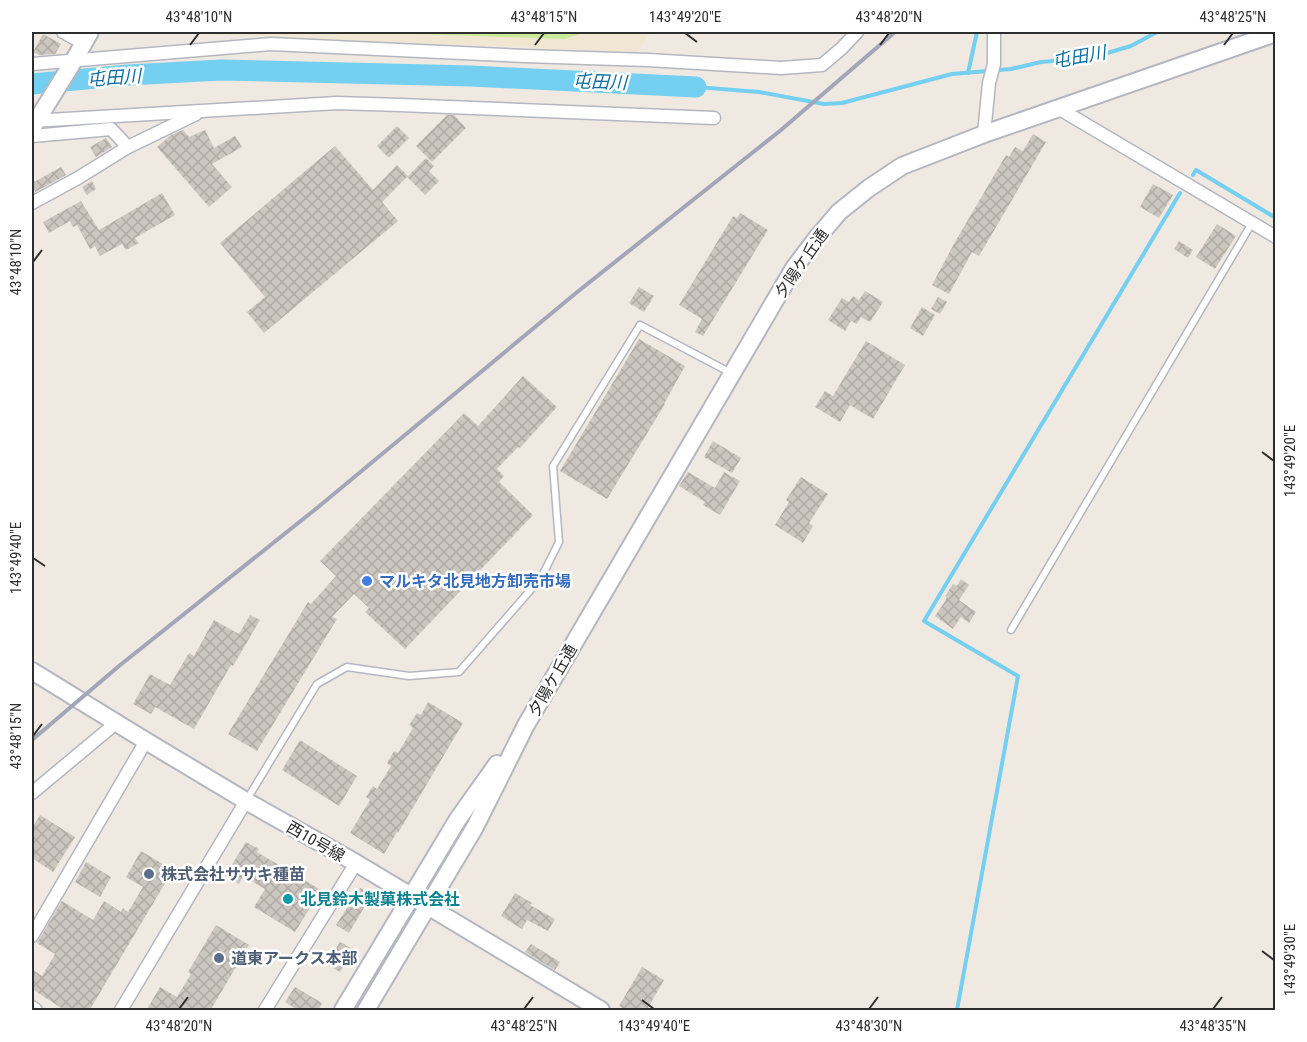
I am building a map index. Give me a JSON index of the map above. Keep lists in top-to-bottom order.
{
  "streets": {
    "street": ["夕陽ケ丘通", "西10号線"]
  },
  "crossings": [
    ["夕陽ケ丘通", "西10号線"]
  ],
  "water": ["屯田川"],
  "places": [
    "マルキタ北見地方卸売市場",
    "株式会社ササキ種苗",
    "北見鈴木製菓株式会社",
    "道東アークス本部"
  ],
  "coordinates": [
    "43°48'10\"N",
    "43°48'15\"N",
    "143°49'20\"E",
    "43°48'20\"N",
    "43°48'25\"N",
    "143°49'40\"E",
    "143°49'30\"E",
    "43°48'30\"N",
    "43°48'35\"N"
  ]
}
